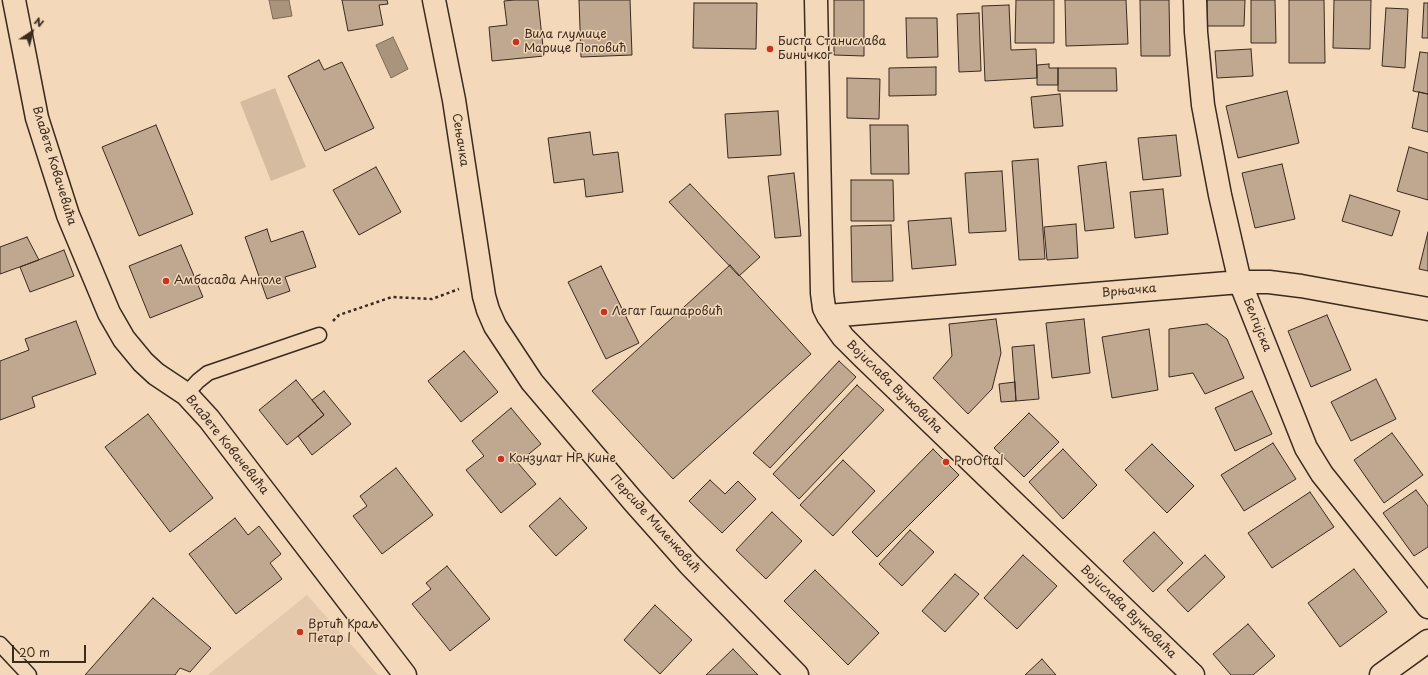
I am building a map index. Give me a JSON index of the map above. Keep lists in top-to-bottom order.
{
  "streets": {
    "street": [
      "Сењачка",
      "Владете Ковачевића",
      "Врњачка",
      "Белгијска",
      "Војислава Вучковића",
      "Персиде Миленковић"
    ]
  },
  "crossings": [
    ["Сењачка", "Персиде Миленковић"],
    ["Врњачка", "Белгијска"],
    ["Врњачка", "Војислава Вучковића"]
  ],
  "places": [
    "Вила глумице Марице Поповић",
    "Биста Станислава Биничког",
    "Амбасада Анголе",
    "Легат Гашпаровић",
    "Конзулат НР Кине",
    "ProOftal",
    "Вртић Краљ Петар I"
  ],
  "scale_bar": "20 m",
  "north": "top right"
}
